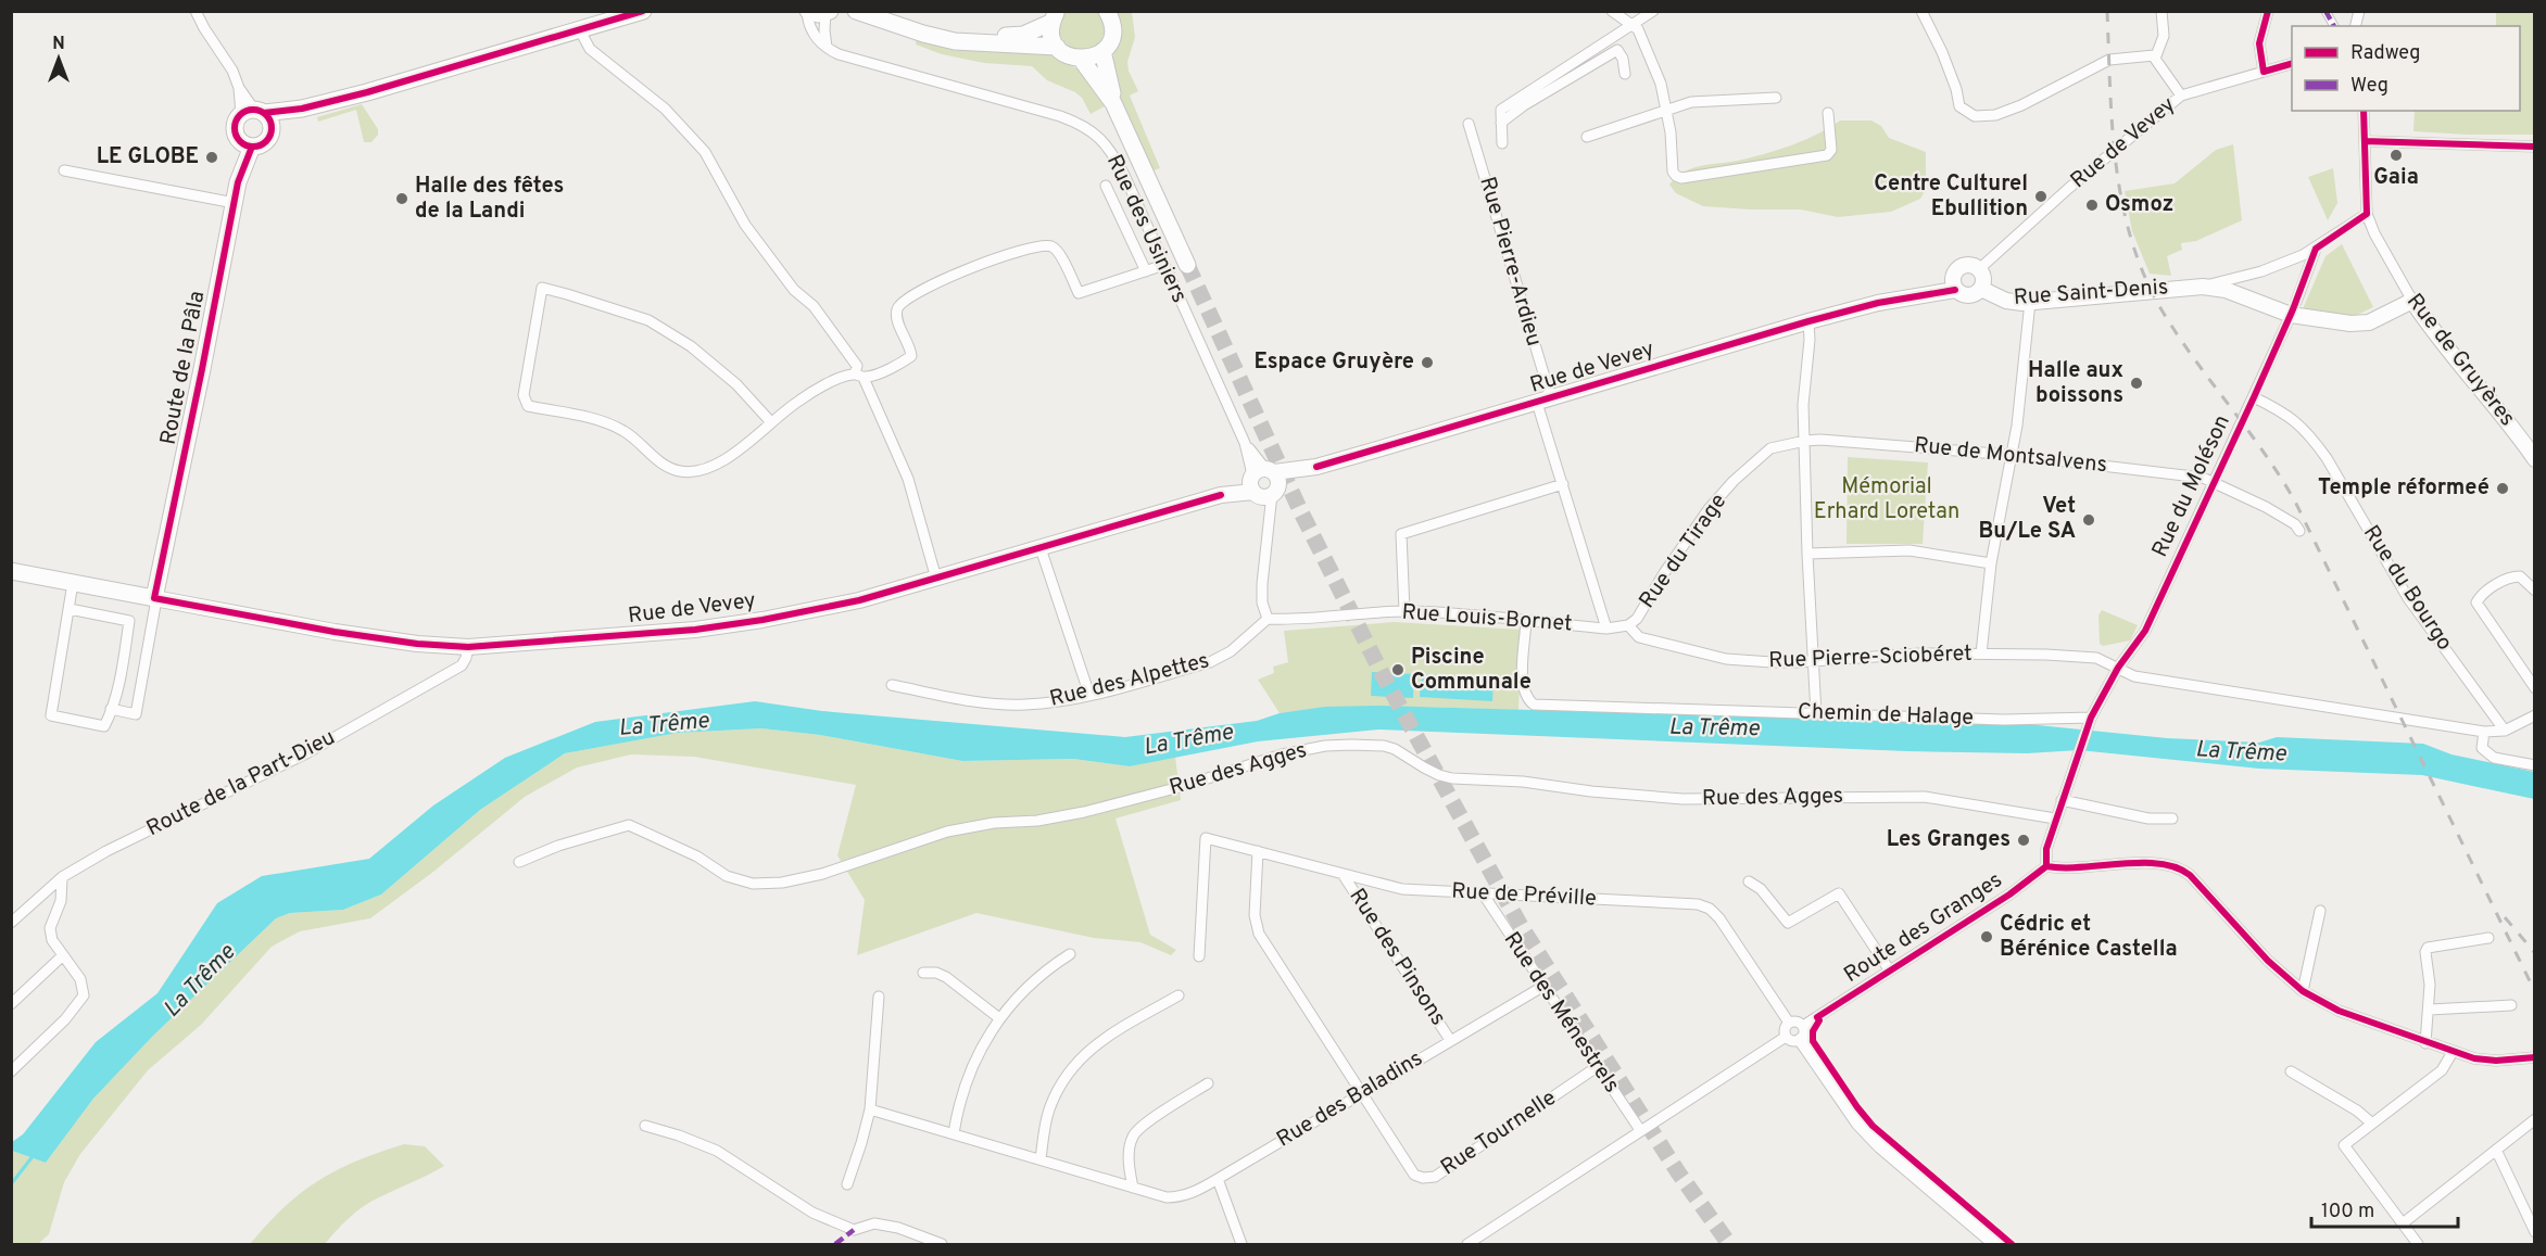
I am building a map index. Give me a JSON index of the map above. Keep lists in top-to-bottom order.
{
  "streets": {
    "main road": [
      "Rue de Vevey",
      "Rue Saint-Denis",
      "Rue de Gruyères",
      "Route de la Pâla"
    ],
    "street": [
      "Rue des Usiniers",
      "Rue Pierre-Ardieu",
      "Rue de Montsalvens",
      "Rue du Moléson",
      "Rue du Tirage",
      "Rue du Bourgo",
      "Rue Louis-Bornet",
      "Rue Pierre-Sciobéret",
      "Rue des Alpettes",
      "Chemin de Halage",
      "Rue des Agges",
      "Route de la Part-Dieu",
      "Rue de Préville",
      "Route des Granges",
      "Rue des Pinsons",
      "Rue des Ménestrels",
      "Rue des Baladins",
      "Rue Tournelle"
    ]
  },
  "crossings": [
    ["Rue de Vevey", "Rue des Usiniers"],
    ["Rue de Vevey", "Rue Pierre-Ardieu"],
    ["Rue de Vevey", "Rue Saint-Denis"],
    ["Rue de Vevey", "Route de la Pâla"],
    ["Rue de Vevey", "Route de la Part-Dieu"],
    ["Rue Pierre-Ardieu", "Rue Louis-Bornet"],
    ["Rue Saint-Denis", "Rue de Gruyères"],
    ["Rue Saint-Denis", "Rue du Moléson"],
    ["Rue de Montsalvens", "Rue du Moléson"],
    ["Rue de Montsalvens", "Rue du Tirage"],
    ["Rue du Moléson", "Rue du Bourgo"],
    ["Rue du Moléson", "Rue Pierre-Sciobéret"],
    ["Rue du Tirage", "Rue Louis-Bornet"],
    ["Rue du Tirage", "Rue Pierre-Sciobéret"],
    ["Rue du Bourgo", "Rue Pierre-Sciobéret"],
    ["Rue Louis-Bornet", "Rue Pierre-Sciobéret"],
    ["Rue Louis-Bornet", "Rue des Alpettes"],
    ["Rue Louis-Bornet", "Chemin de Halage"],
    ["Rue de Préville", "Route des Granges"],
    ["Rue de Préville", "Rue des Pinsons"],
    ["Rue de Préville", "Rue des Ménestrels"],
    ["Rue de Préville", "Rue Tournelle"],
    ["Rue des Pinsons", "Rue des Baladins"],
    ["Rue des Ménestrels", "Rue des Baladins"],
    ["Rue des Ménestrels", "Rue Tournelle"],
    ["Rue des Baladins", "Rue Tournelle"]
  ],
  "water": ["La Trême"],
  "parks": ["Mémorial Erhard Loretan"],
  "places": [
    "Gaia",
    "LE GLOBE",
    "Centre Culturel Ebullition",
    "Halle des fêtes de la Landi",
    "Osmoz",
    "Espace Gruyère",
    "Halle aux boissons",
    "Temple réformeé",
    "Vet Bu/Le SA",
    "Piscine Communale",
    "Les Granges",
    "Cédric et Bérénice Castella"
  ],
  "legend": ["Radweg", "Weg"],
  "scale_bar": "100 m",
  "north": "top"
}
